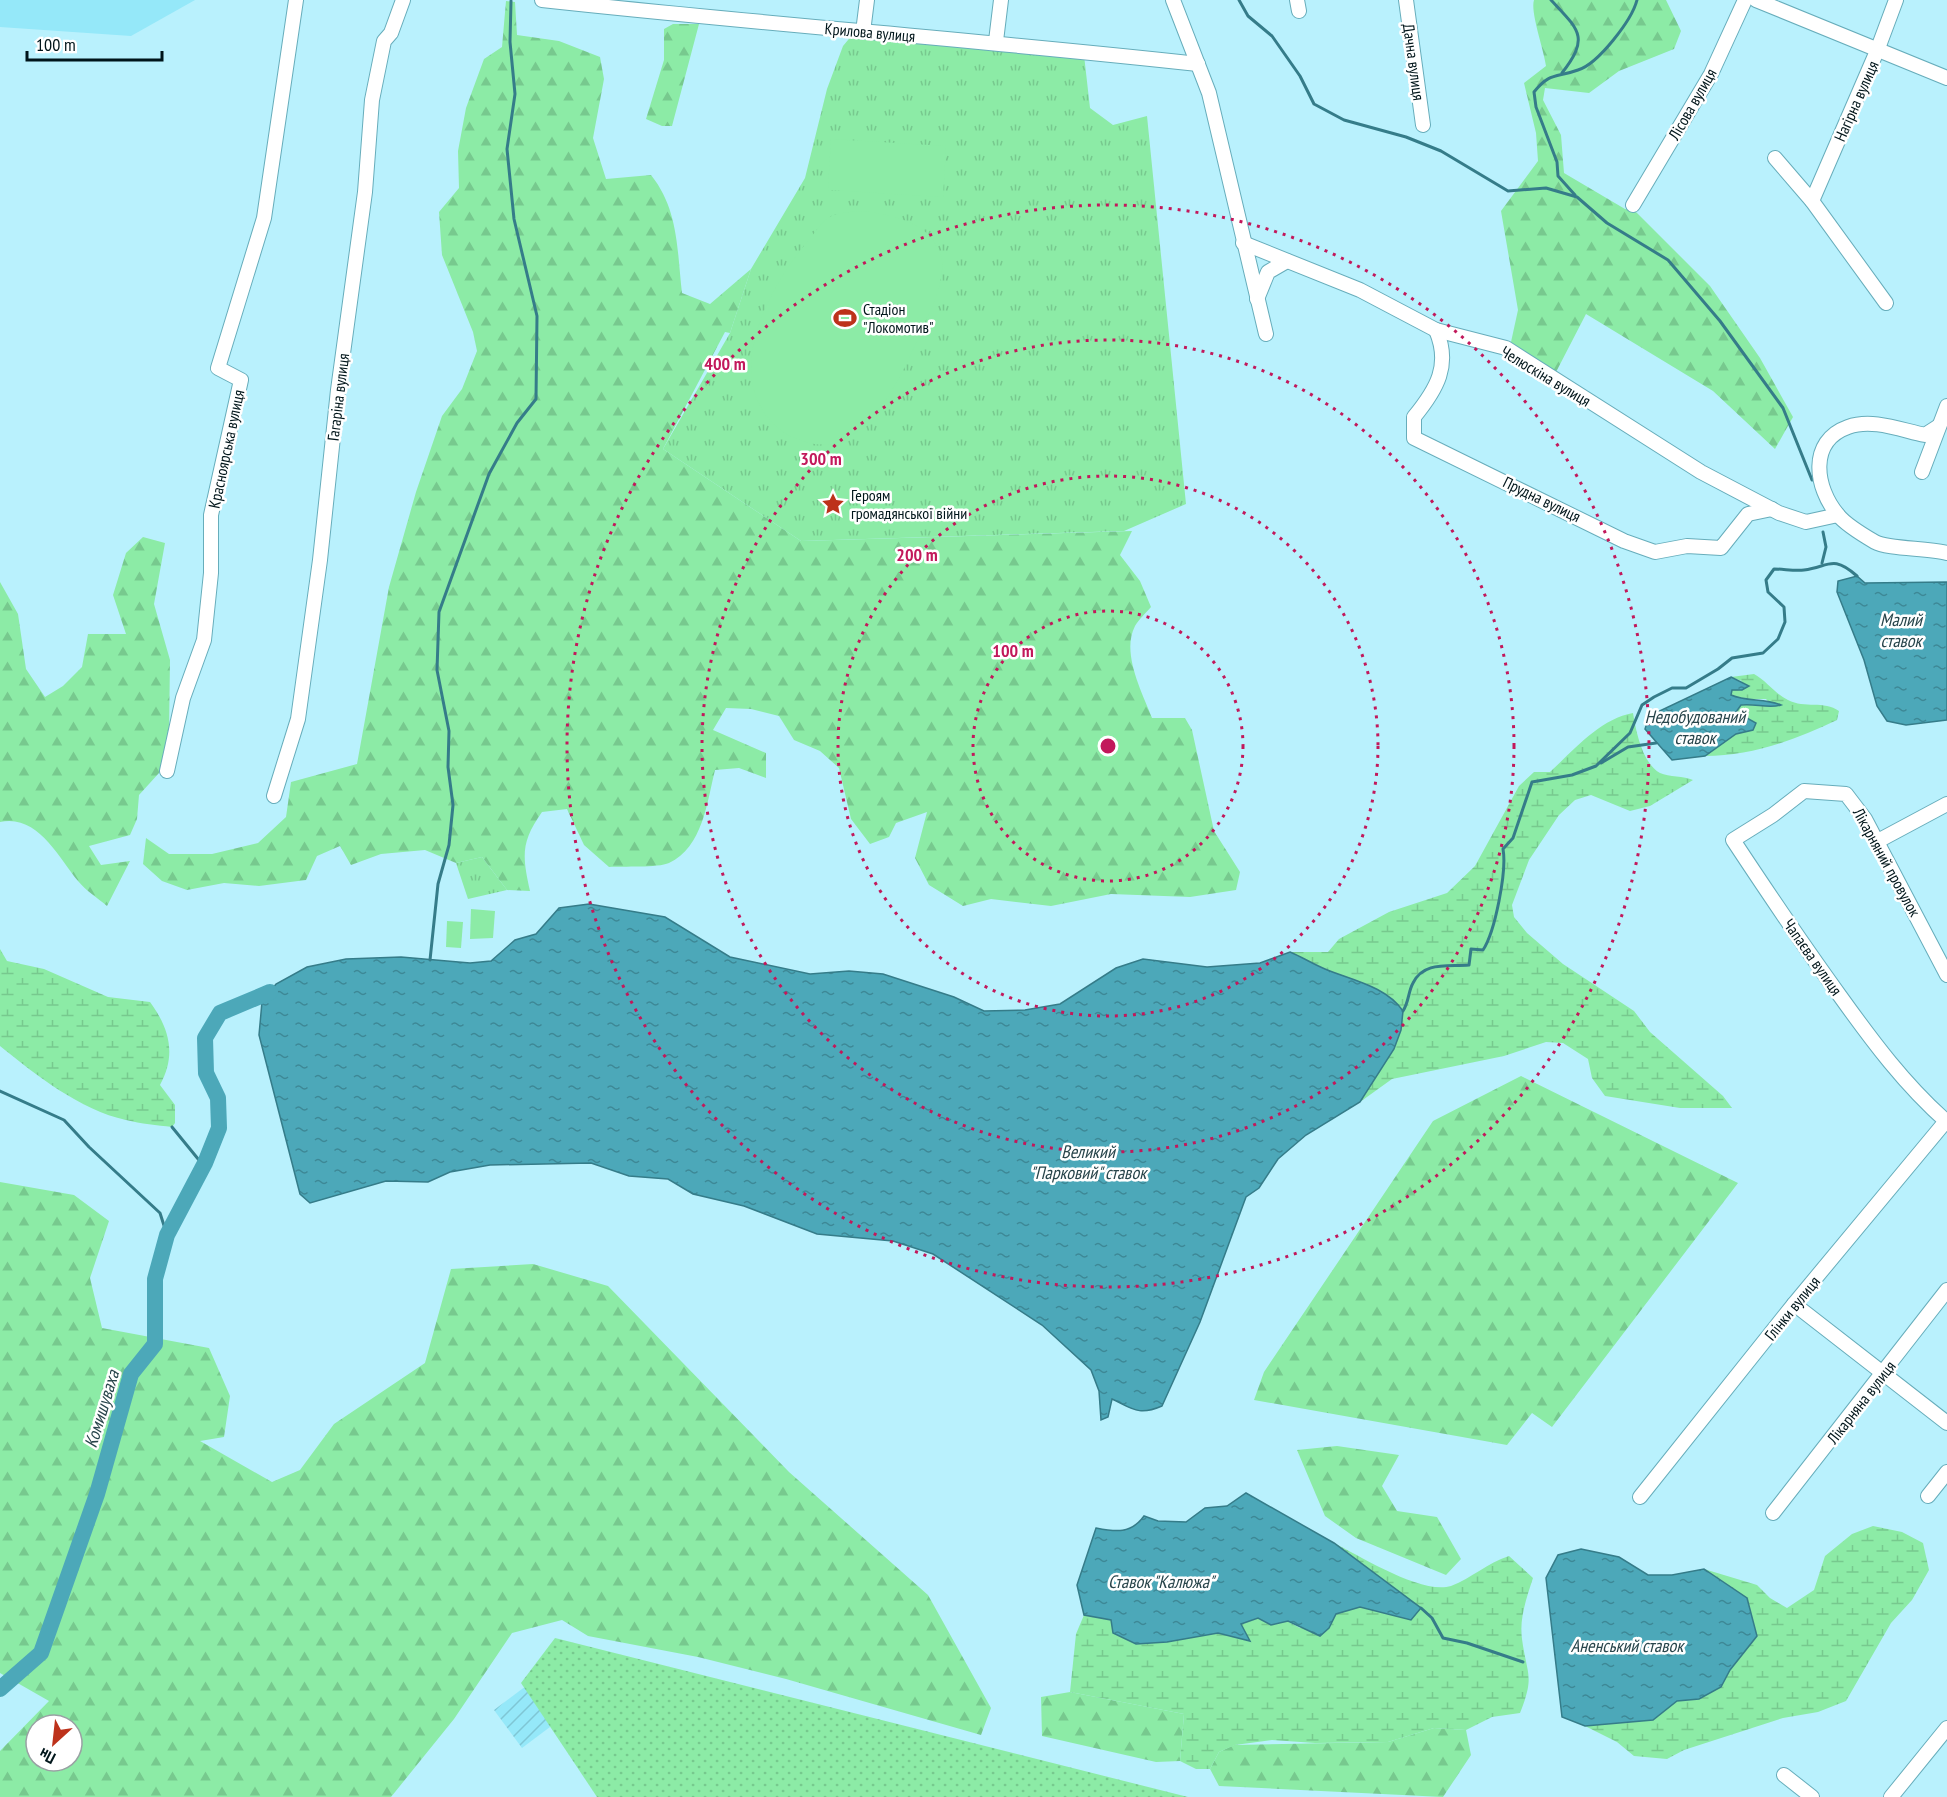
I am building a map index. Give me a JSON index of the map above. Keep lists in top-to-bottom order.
{
  "streets": {
    "street": [
      "Крилова вулиця",
      "Дачна вулиця",
      "Нагірна вулиця",
      "Лісова вулиця",
      "Челюскіна вулиця",
      "Гагаріна вулиця",
      "Красноярська вулиця",
      "Прудна вулиця",
      "Лікарняний провулок",
      "Чапаєва вулиця",
      "Глінки вулиця",
      "Лікарняна вулиця"
    ]
  },
  "crossings": [
    ["Челюскіна вулиця", "Прудна вулиця"],
    ["Лікарняний провулок", "Чапаєва вулиця"],
    ["Чапаєва вулиця", "Глінки вулиця"]
  ],
  "water": [
    "Малий ставок",
    "Недобудований ставок",
    "Великий \"Парковий\" ставок",
    "Комишуваха",
    "Ставок \"Калюжа\"",
    "Аненський ставок"
  ],
  "places": {
    "sports": ["Стадіон \"Локомотив\""],
    "place": ["Героям громадянської війни"]
  },
  "scale_bar": "100 m",
  "north": "bottom left",
  "rings": [
    "400 m",
    "300 m",
    "200 m",
    "100 m"
  ]
}
